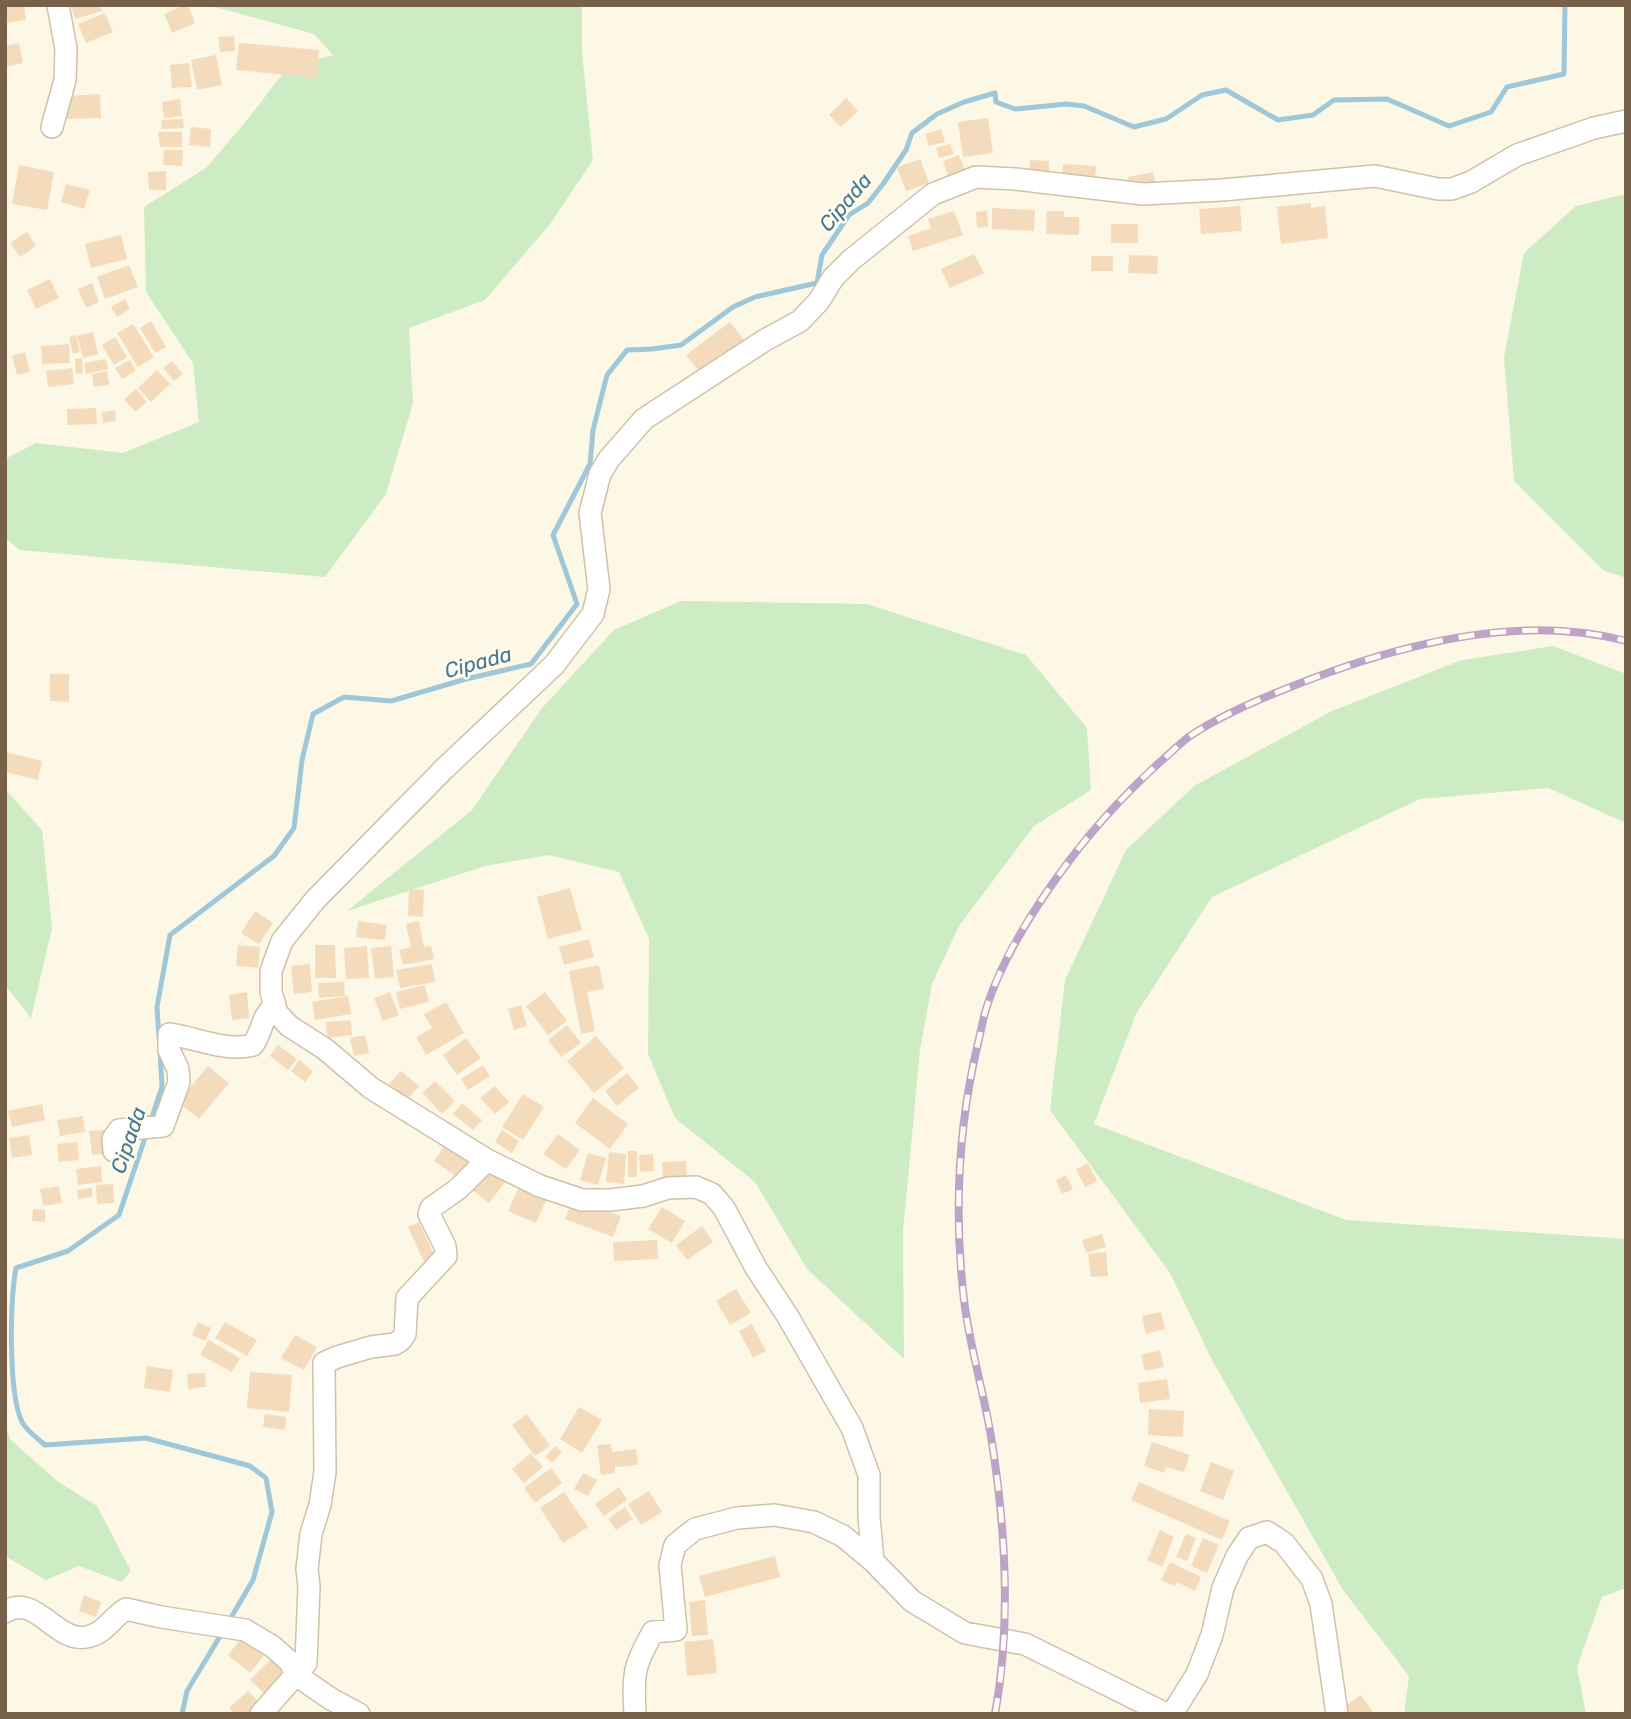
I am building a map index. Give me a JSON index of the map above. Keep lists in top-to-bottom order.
{
  "water": ["Cipada"]
}
